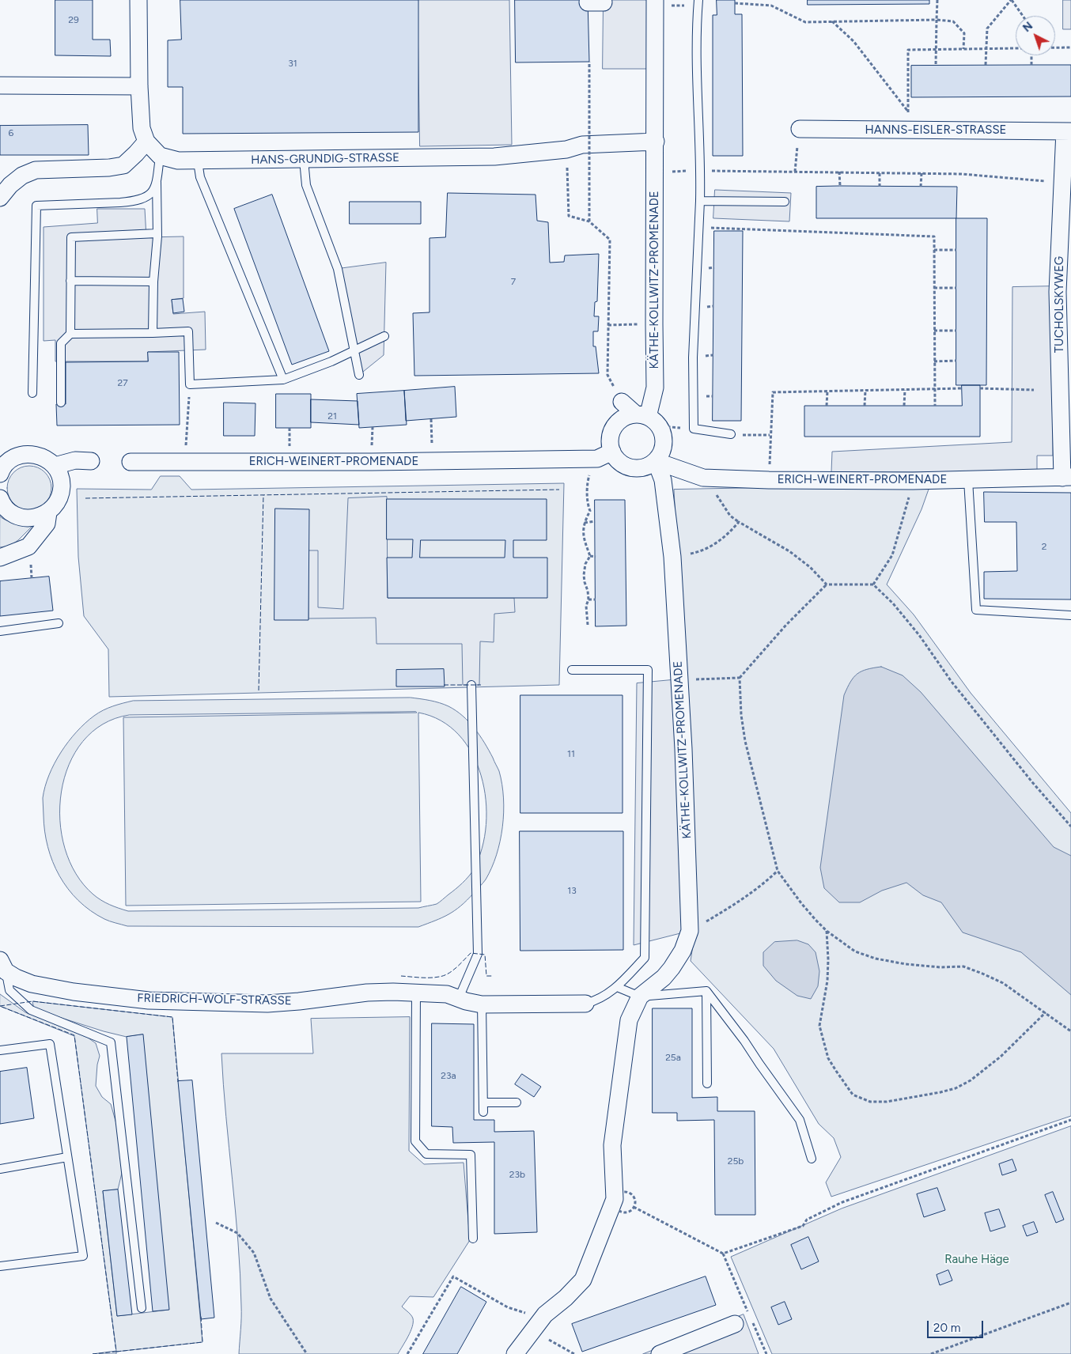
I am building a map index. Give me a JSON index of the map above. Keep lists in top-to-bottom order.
{
  "streets": {
    "street": [
      "HANNS-EISLER-STRASSE",
      "HANS-GRUNDIG-STRASSE",
      "KÄTHE-KOLLWITZ-PROMENADE",
      "TUCHOLSKYWEG",
      "ERICH-WEINERT-PROMENADE",
      "FRIEDRICH-WOLF-STRASSE"
    ]
  },
  "crossings": [
    ["HANNS-EISLER-STRASSE", "TUCHOLSKYWEG"],
    ["KÄTHE-KOLLWITZ-PROMENADE", "ERICH-WEINERT-PROMENADE"],
    ["TUCHOLSKYWEG", "ERICH-WEINERT-PROMENADE"]
  ],
  "parks": ["Rauhe Häge"],
  "house_numbers": [
    "29",
    "31",
    "6",
    "7",
    "27",
    "21",
    "2",
    "11",
    "13",
    "25a",
    "23a",
    "25b",
    "23b"
  ],
  "scale_bar": "20 m",
  "north": "top left"
}
